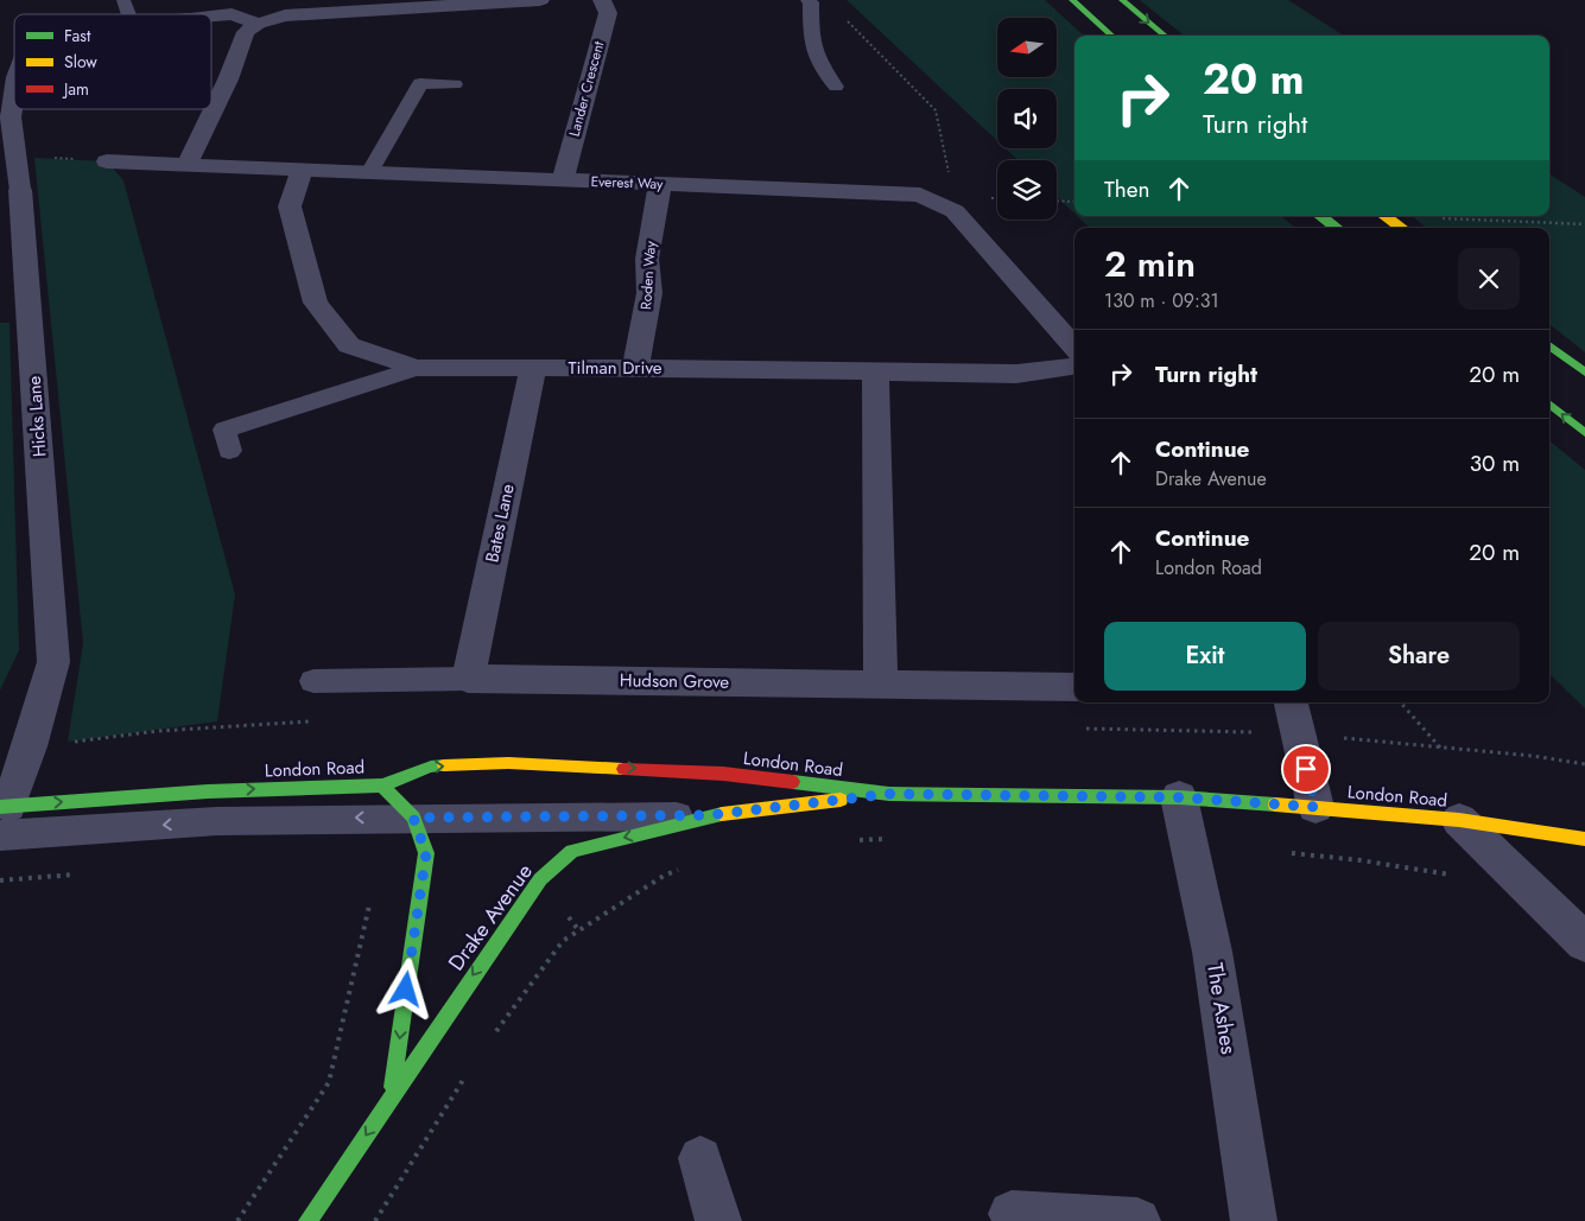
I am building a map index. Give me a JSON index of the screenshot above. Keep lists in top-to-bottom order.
{
  "streets": {
    "main road": ["London Road", "Drake Avenue"],
    "street": [
      "Lander Crescent",
      "Everest Way",
      "Roden Way",
      "Tilman Drive",
      "Hicks Lane",
      "Bates Lane",
      "Hudson Grove",
      "The Ashes"
    ]
  },
  "crossings": [
    ["Lander Crescent", "Everest Way"],
    ["Everest Way", "Roden Way"],
    ["Everest Way", "Tilman Drive"],
    ["Roden Way", "Tilman Drive"],
    ["Tilman Drive", "Bates Lane"],
    ["Hicks Lane", "London Road"],
    ["Bates Lane", "Hudson Grove"],
    ["London Road", "Drake Avenue"],
    ["London Road", "The Ashes"]
  ],
  "one_way": ["London Road", "Drake Avenue"],
  "legend": ["Fast", "Slow", "Jam"],
  "north": "left",
  "page": {
    "turn": ["20 m", "Turn right"],
    "then": "Then",
    "heading": ["2 min", "130 m · 09:31"],
    "list": [
      {
        "name": "Turn right",
        "value": "20 m"
      },
      {
        "name": "Continue",
        "note": "Drake Avenue",
        "value": "30 m"
      },
      {
        "name": "Continue",
        "note": "London Road",
        "value": "20 m"
      }
    ],
    "buttons": ["Exit", "Share"]
  }
}
